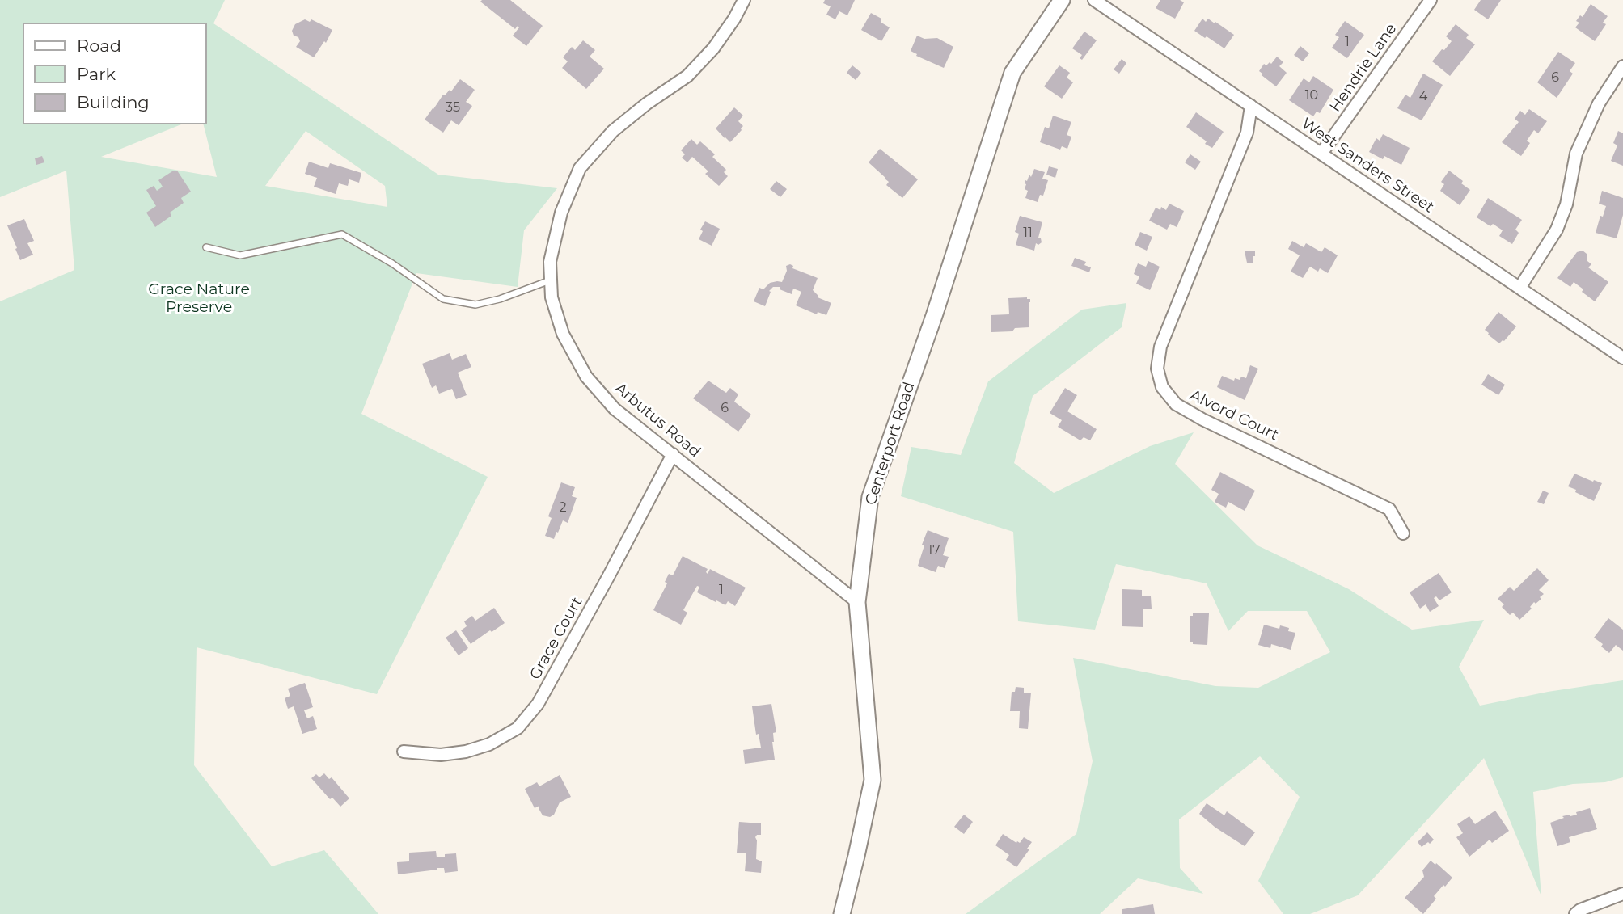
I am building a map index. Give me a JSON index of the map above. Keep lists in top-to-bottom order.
{
  "streets": {
    "main road": ["Centerport Road"],
    "street": [
      "Hendrie Lane",
      "West Sanders Street",
      "Alvord Court",
      "Arbutus Road",
      "Grace Court"
    ]
  },
  "crossings": [
    ["Hendrie Lane", "West Sanders Street"],
    ["West Sanders Street", "Alvord Court"],
    ["Arbutus Road", "Centerport Road"],
    ["Arbutus Road", "Grace Court"]
  ],
  "parks": ["Grace Nature Preserve"],
  "house_numbers": [
    "1",
    "6",
    "10",
    "4",
    "35",
    "11",
    "6",
    "2",
    "17",
    "1"
  ],
  "legend": ["Road", "Park", "Building"]
}
